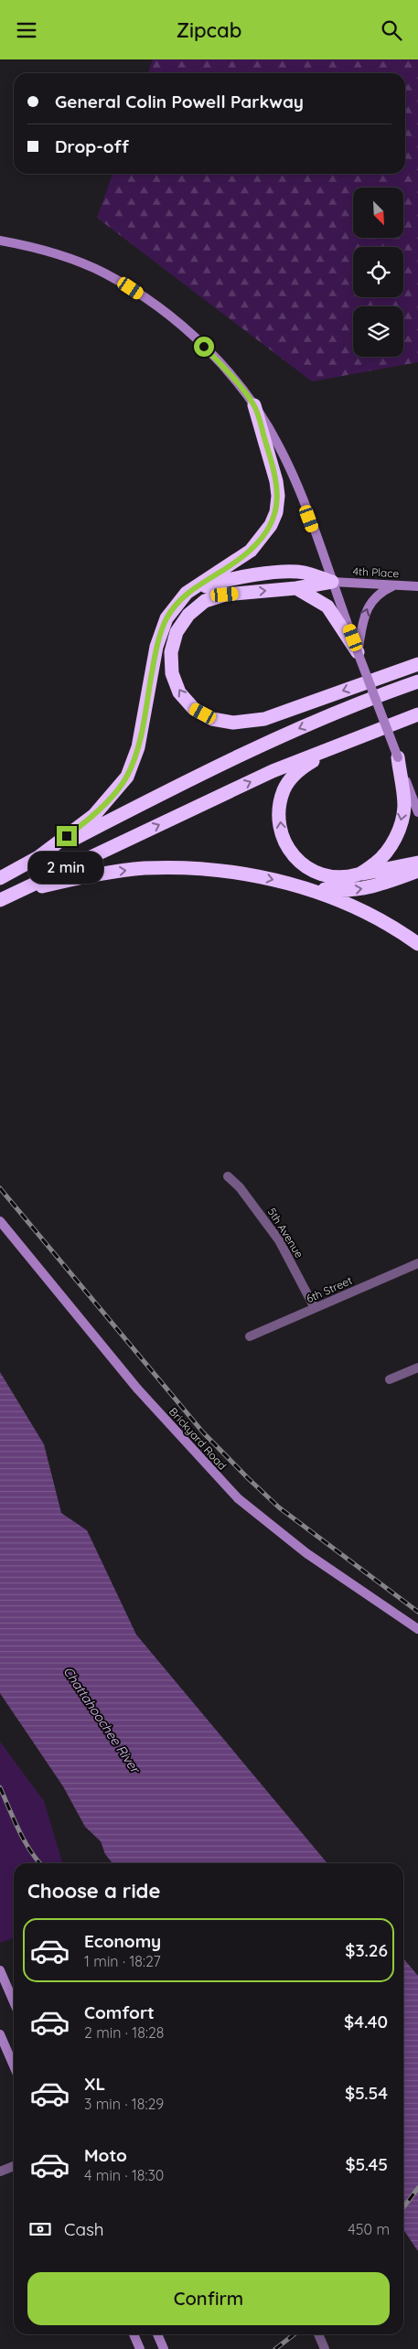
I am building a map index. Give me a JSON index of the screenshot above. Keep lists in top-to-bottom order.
{
  "streets": {
    "street": [
      "4th Place",
      "5th Avenue",
      "6th Street",
      "Brickyard Road"
    ]
  },
  "crossings": [
    ["5th Avenue", "6th Street"]
  ],
  "water": ["Chattahoochee River"],
  "north": "bottom right",
  "page": {
    "header": "Zipcab",
    "banner": ["General Colin Powell Parkway", "Drop-off"],
    "bubble": "2 min",
    "heading": "Choose a ride",
    "list": [
      {
        "name": "Economy",
        "note": "1 min · 18:27",
        "value": "$3.26"
      },
      {
        "name": "Comfort",
        "note": "2 min · 18:28",
        "value": "$4.40"
      },
      {
        "name": "XL",
        "note": "3 min · 18:29",
        "value": "$5.54"
      },
      {
        "name": "Moto",
        "note": "4 min · 18:30",
        "value": "$5.45"
      }
    ],
    "pay": ["Cash", "450 m"],
    "buttons": "Confirm"
  }
}
